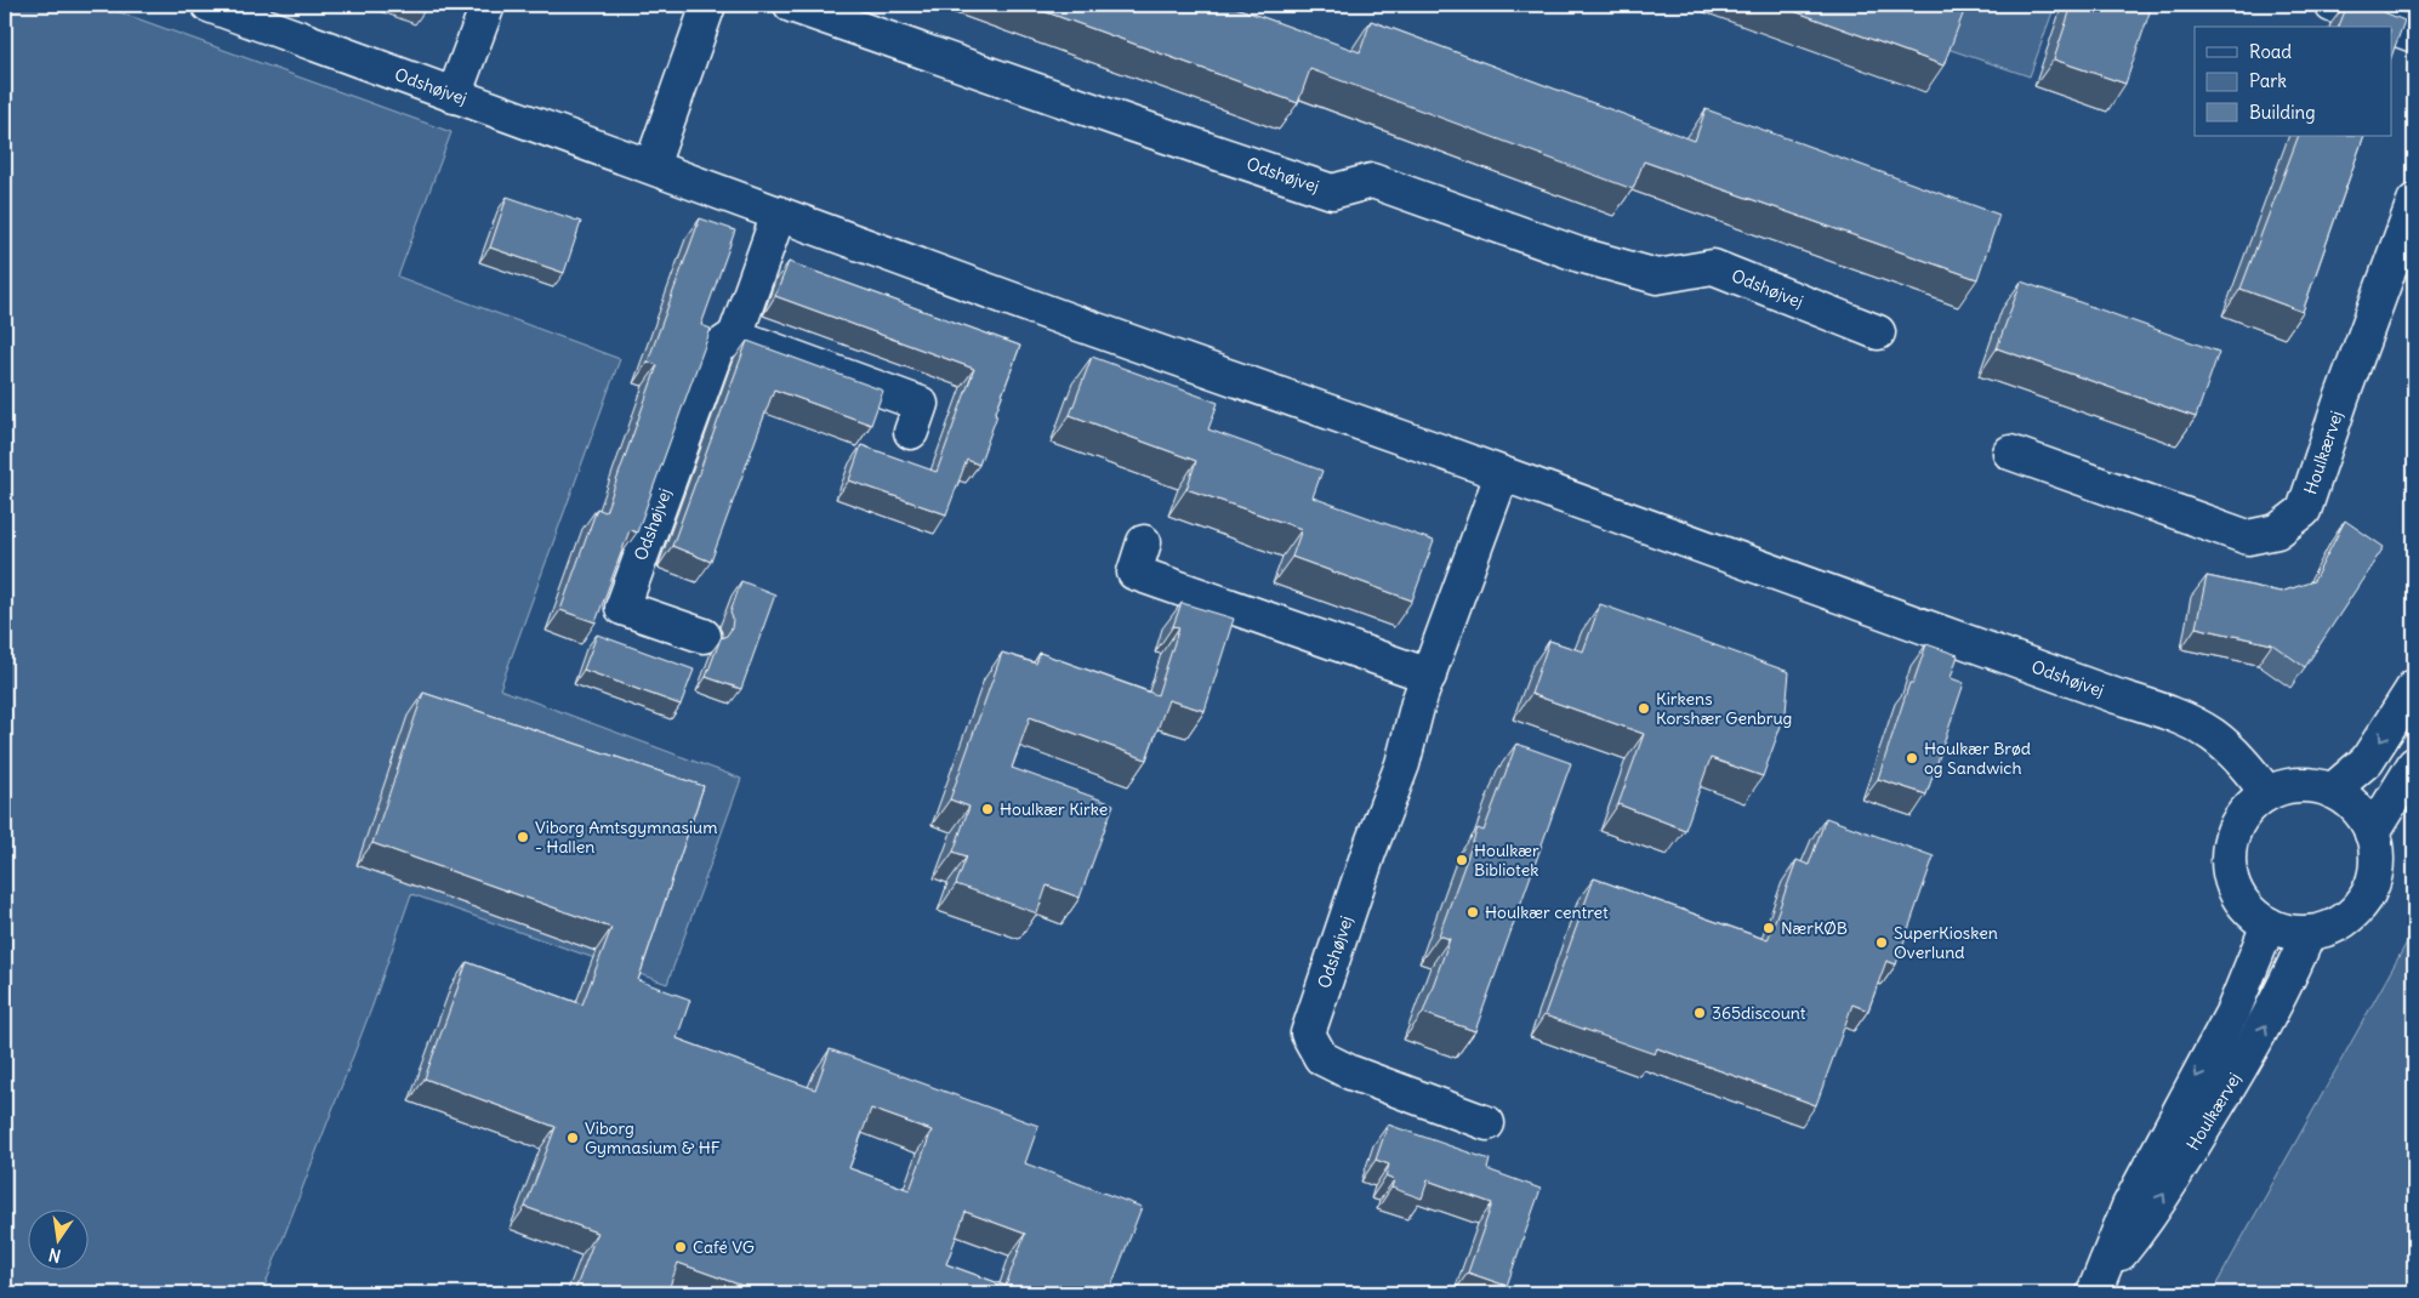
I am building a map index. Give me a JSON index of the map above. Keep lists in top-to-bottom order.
{
  "streets": {
    "street": ["Odshøjvej", "Houlkærvej"]
  },
  "crossings": [
    ["Odshøjvej", "Houlkærvej"]
  ],
  "places": [
    "Kirkens Korshær Genbrug",
    "Houlkær Brød og Sandwich",
    "Houlkær Kirke",
    "Viborg Amtsgymnasium - Hallen",
    "Houlkær Bibliotek",
    "Houlkær centret",
    "NærKØB",
    "SuperKiosken Overlund",
    "365discount",
    "Viborg Gymnasium & HF",
    "Café VG"
  ],
  "legend": ["Road", "Park", "Building"],
  "north": "bottom"
}
